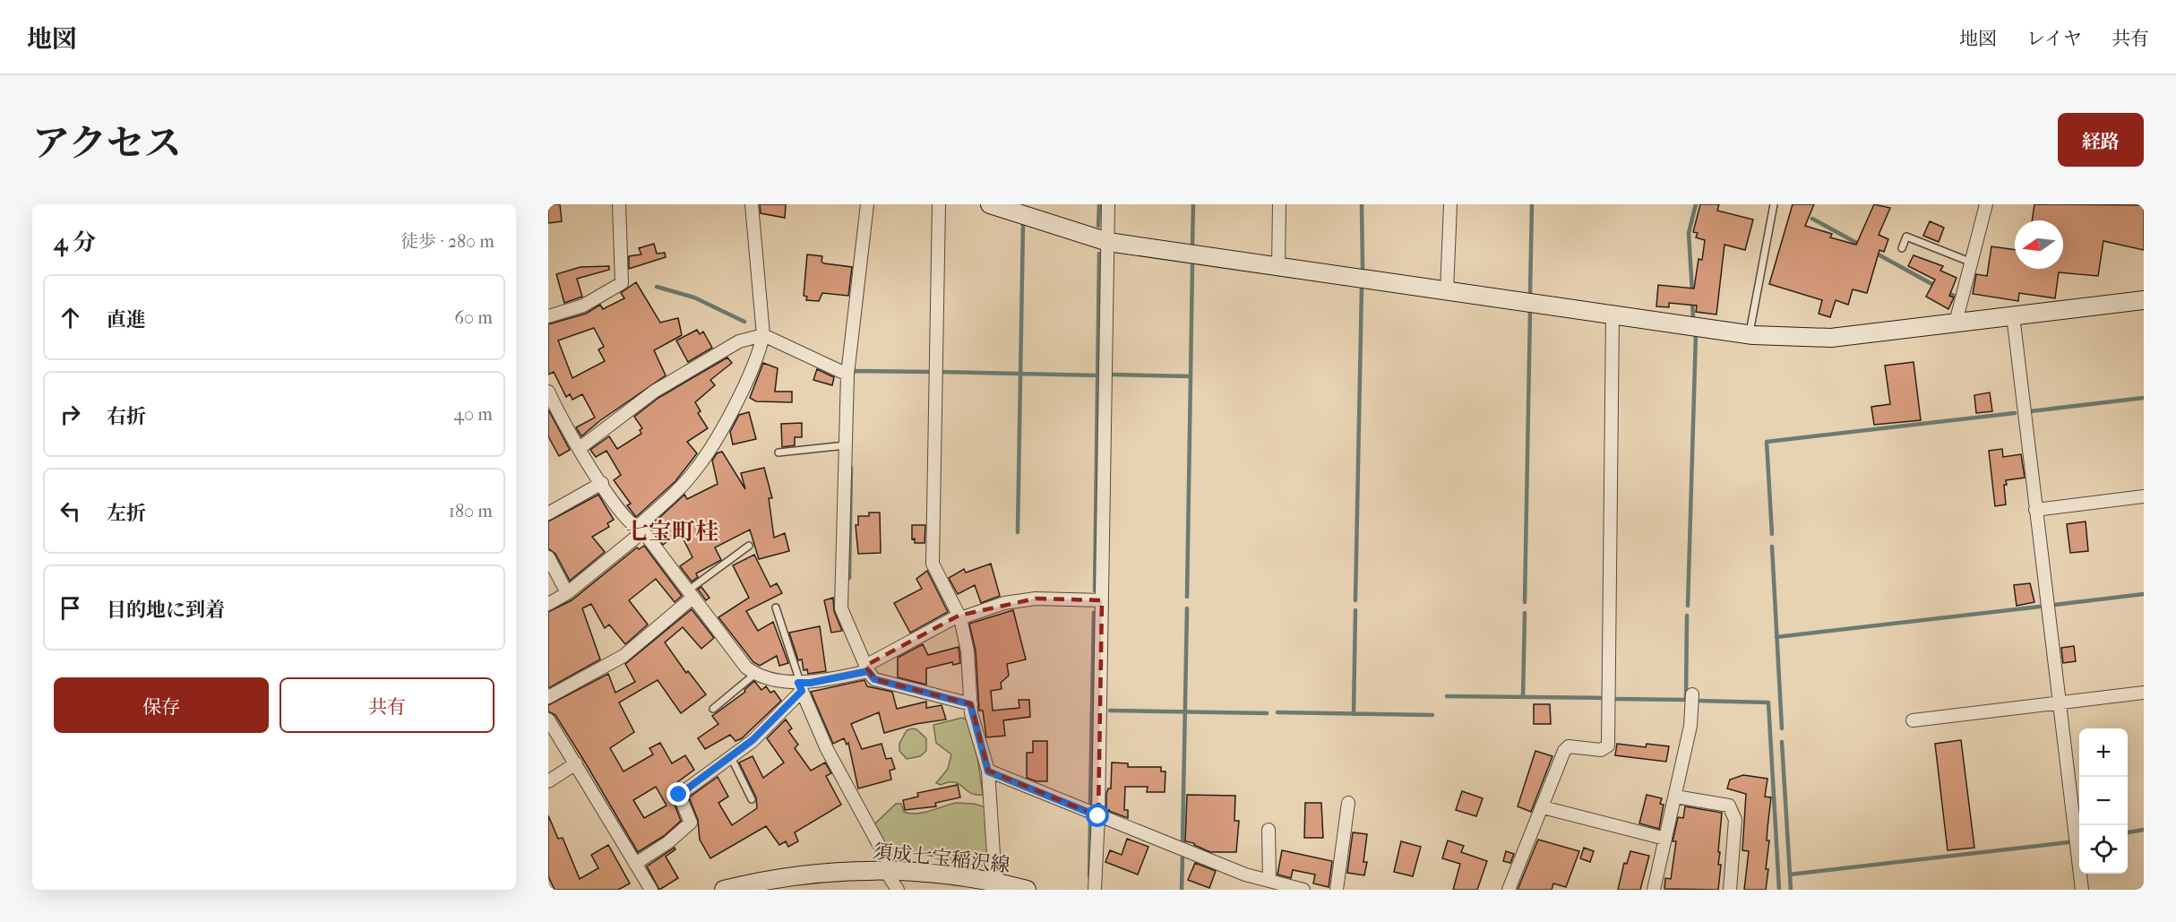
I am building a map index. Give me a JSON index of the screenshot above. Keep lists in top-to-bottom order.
{
  "streets": {
    "street": ["須成七宝稲沢線"]
  },
  "districts": ["七宝町桂"],
  "north": "left",
  "page": {
    "header": "地図",
    "nav": ["地図", "レイヤ", "共有"],
    "title": "アクセス",
    "buttons": [
      "経路",
      ["保存", "共有"]
    ],
    "heading": ["4 分", "徒歩 · 280 m"],
    "list": [
      ["直進", "60 m"],
      ["右折", "40 m"],
      ["左折", "180 m"],
      "目的地に到着"
    ],
    "map_buttons": ["+", "−"]
  }
}
